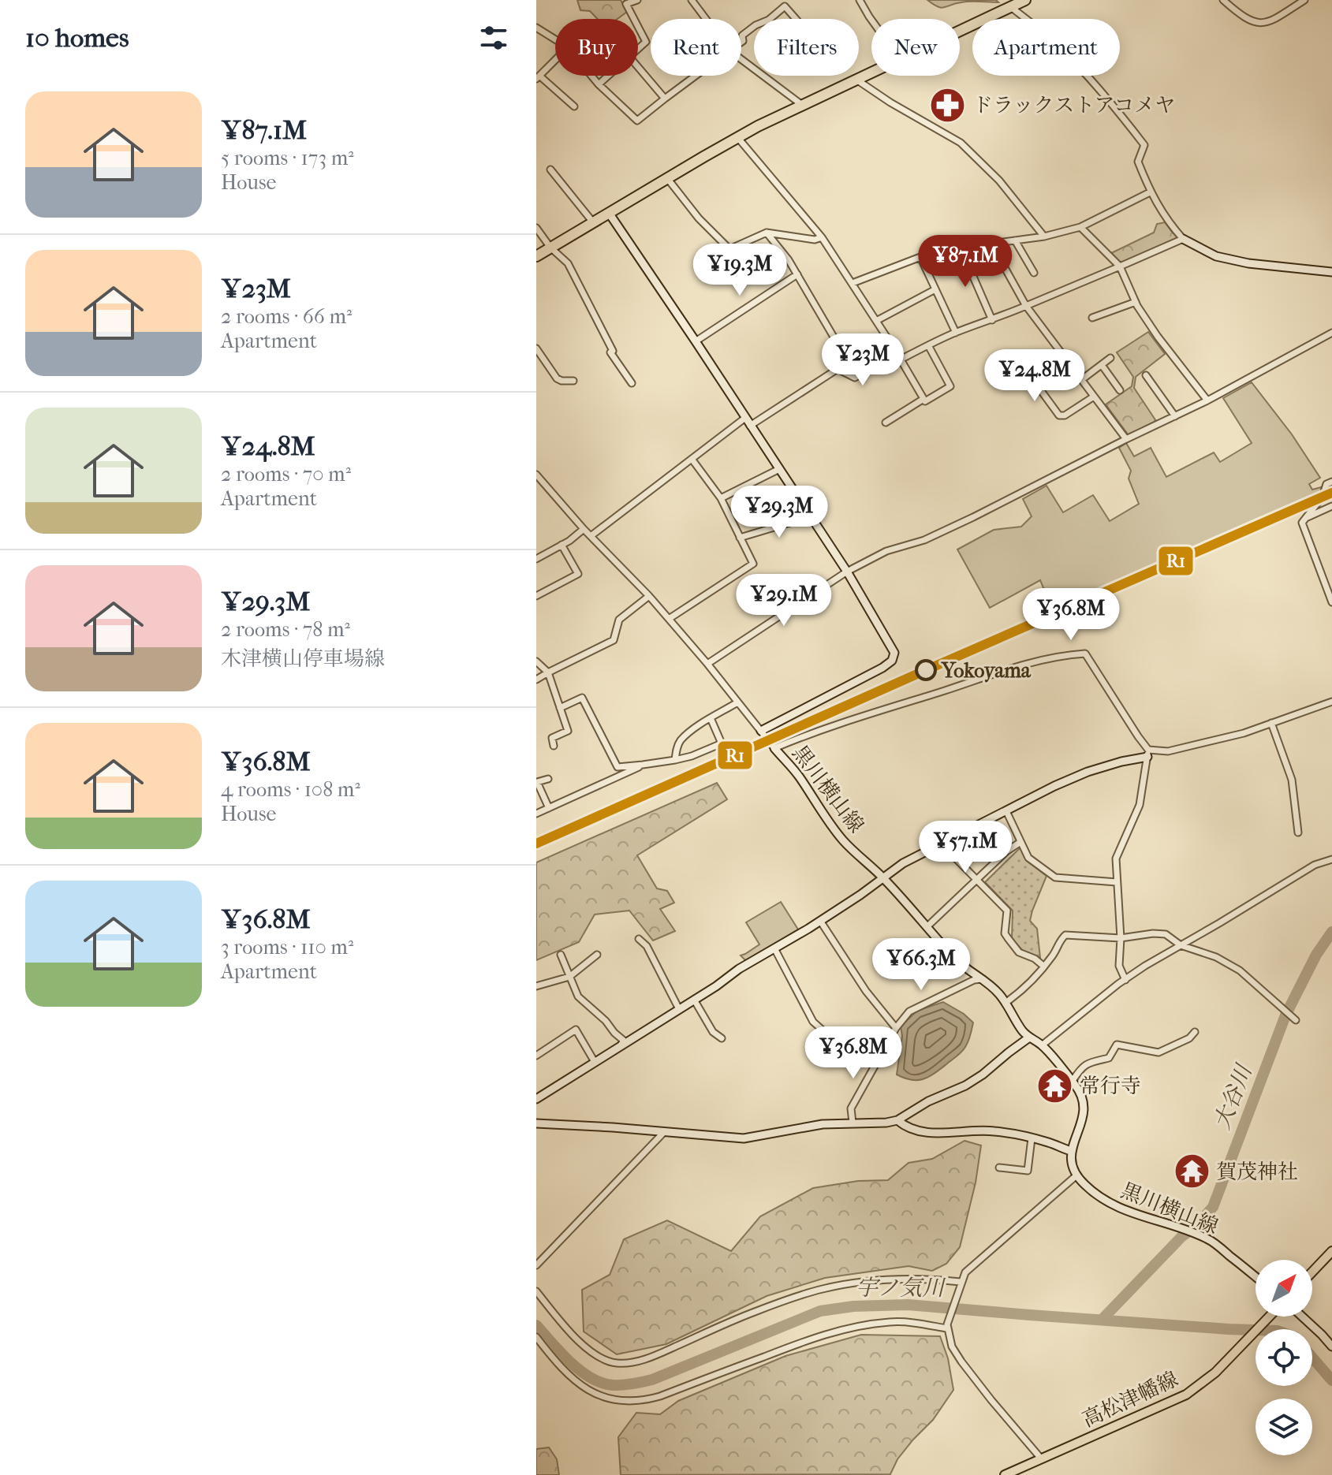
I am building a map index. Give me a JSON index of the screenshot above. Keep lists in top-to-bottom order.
{
  "streets": {
    "main road": ["高松津幡線"],
    "street": ["黒川横山線"]
  },
  "water": ["大谷川", "宇ノ気川"],
  "places": {
    "pharmacy": ["ドラックストアコメヤ"],
    "other": ["Yokoyama"],
    "temple": ["常行寺", "賀茂神社"]
  },
  "lines": ["transit line R1"],
  "north": "top right",
  "page": {
    "heading": "10 homes",
    "chip": [
      "Buy",
      "Rent",
      "Filters",
      "New",
      "Apartment"
    ],
    "list": [
      {
        "name": "¥87.1M",
        "note": "5 rooms · 173 m² · House"
      },
      {
        "name": "¥23M",
        "note": "2 rooms · 66 m² · Apartment"
      },
      {
        "name": "¥24.8M",
        "note": "2 rooms · 70 m² · Apartment"
      },
      {
        "name": "¥29.3M",
        "note": "2 rooms · 78 m² · 木津横山停車場線"
      },
      {
        "name": "¥36.8M",
        "note": "4 rooms · 108 m² · House"
      },
      {
        "name": "¥36.8M",
        "note": "3 rooms · 110 m² · Apartment"
      }
    ],
    "price": [
      "¥87.1M",
      "¥19.3M",
      "¥23M",
      "¥24.8M",
      "¥29.3M",
      "¥29.1M",
      "¥36.8M",
      "¥57.1M",
      "¥66.3M",
      "¥36.8M"
    ]
  }
}
